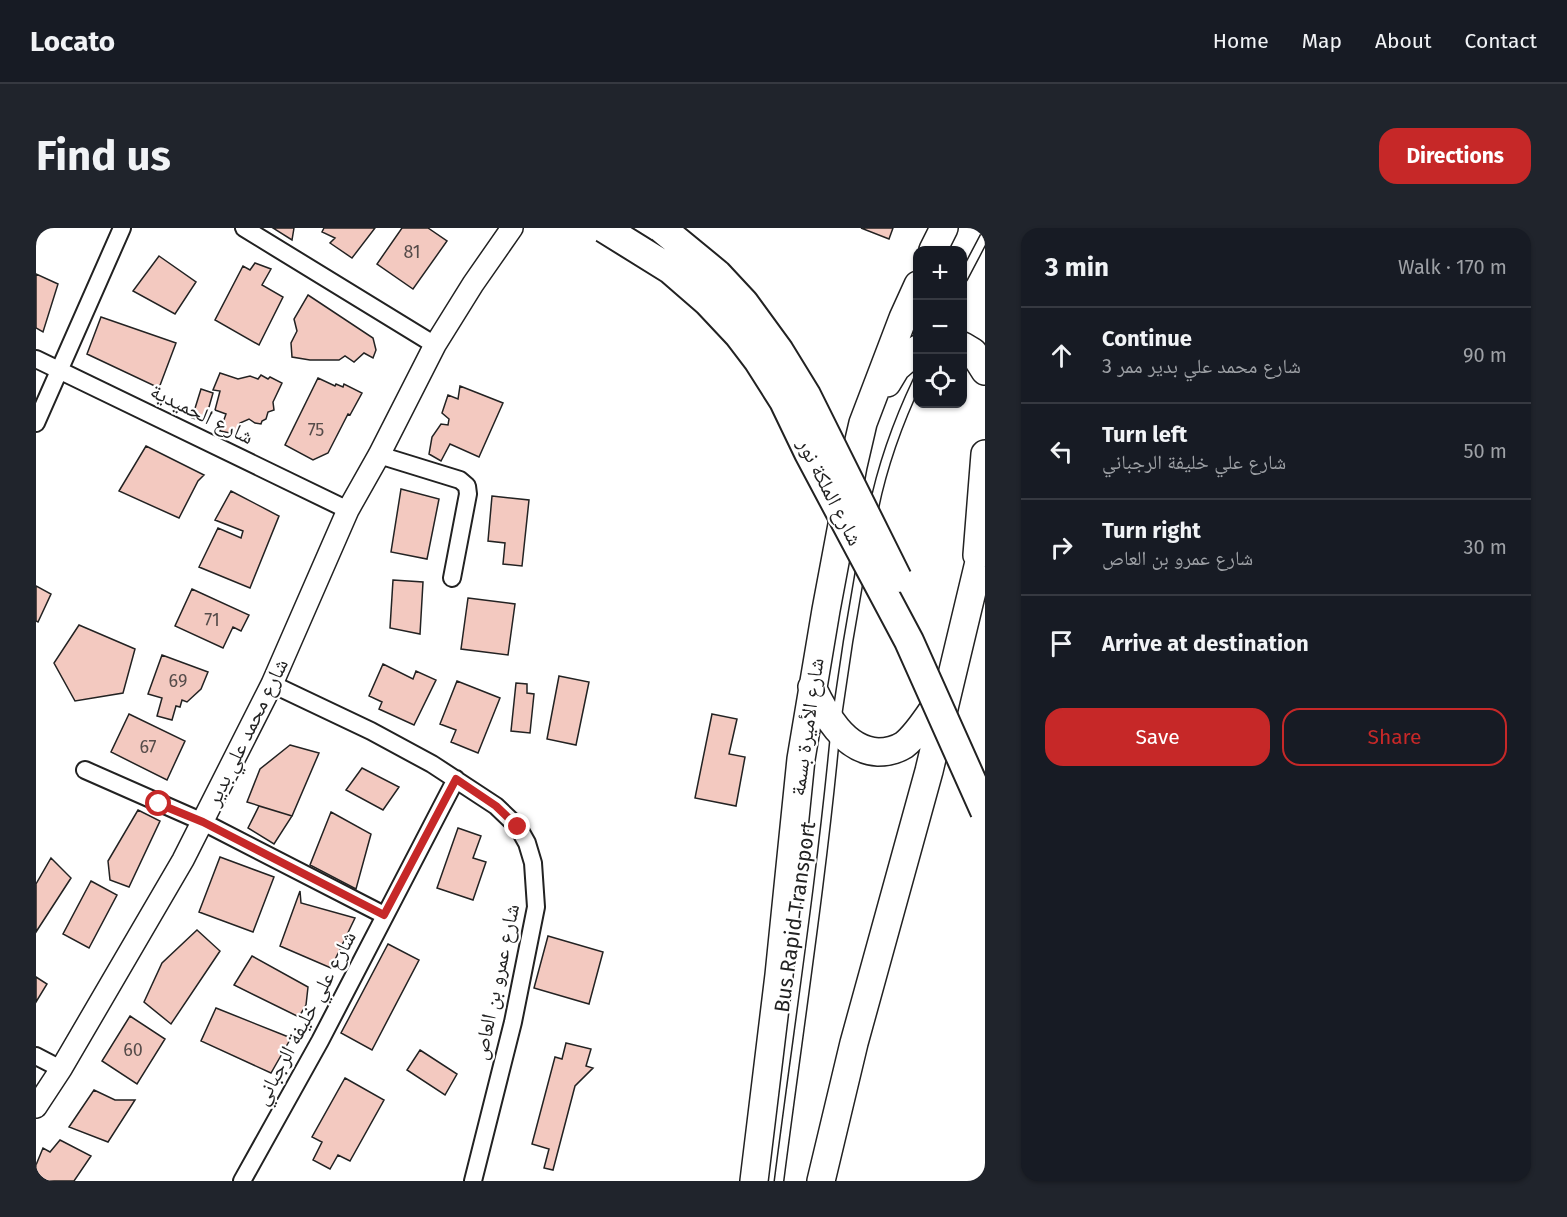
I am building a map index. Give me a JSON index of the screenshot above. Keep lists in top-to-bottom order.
{
  "streets": {
    "highway": ["شارع الملكة نور"],
    "main road": ["شارع الأميرة بسمة"],
    "street": [
      "شارع الحميدية",
      "شارع محمد علي بدير",
      "شارع عمرو بن العاص",
      "شارع علي خليفة الرجباني"
    ],
    "lane": ["Bus Rapid Transport"]
  },
  "crossings": [
    ["شارع الحميدية", "شارع محمد علي بدير"],
    ["شارع محمد علي بدير", "شارع عمرو بن العاص"],
    ["شارع عمرو بن العاص", "شارع علي خليفة الرجباني"]
  ],
  "house_numbers": [
    "81",
    "75",
    "71",
    "69",
    "67",
    "60"
  ],
  "page": {
    "header": "Locato",
    "nav": [
      "Home",
      "Map",
      "About",
      "Contact"
    ],
    "buttons": [
      "Directions",
      ["Save", "Share"]
    ],
    "title": "Find us",
    "heading": ["3 min", "Walk · 170 m"],
    "map_buttons": ["+", "−"],
    "list": [
      ["Continue", "شارع محمد علي بدير ممر 3", "90 m"],
      ["Turn left", "شارع علي خليفة الرجباني", "50 m"],
      ["Turn right", "شارع عمرو بن العاص", "30 m"],
      "Arrive at destination"
    ]
  }
}
